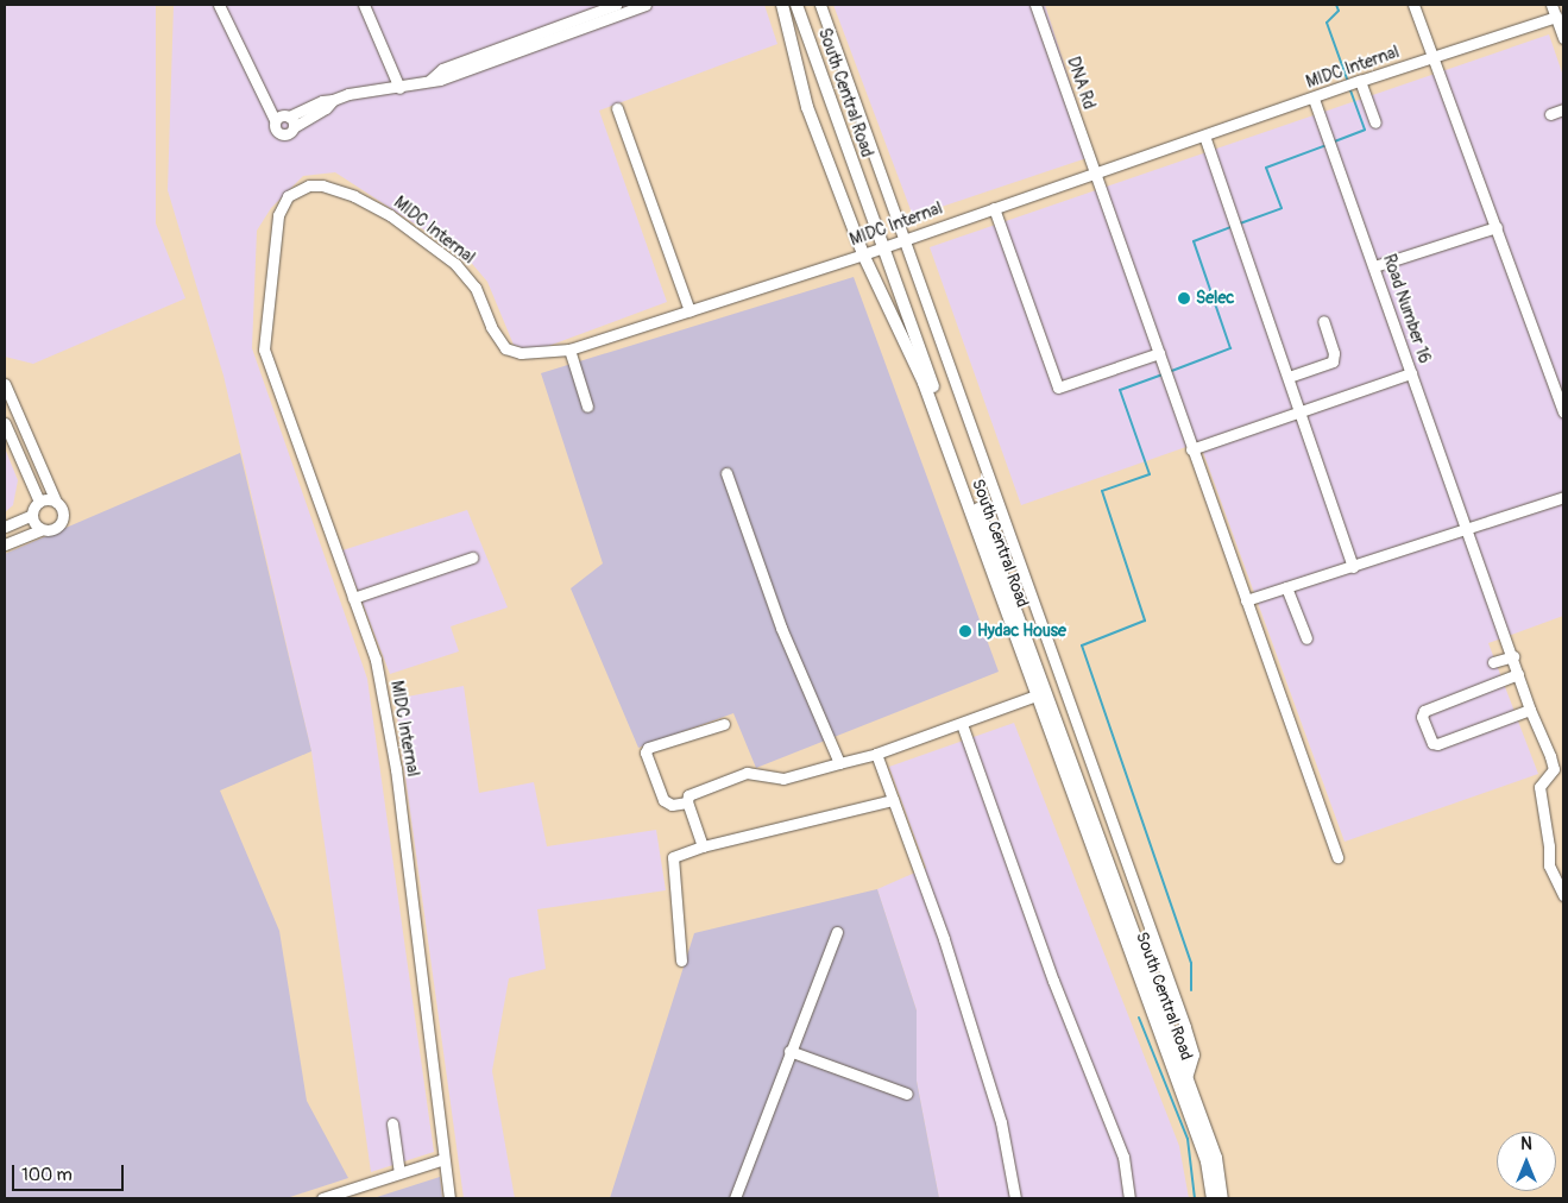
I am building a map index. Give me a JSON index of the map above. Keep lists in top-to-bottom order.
{
  "streets": {
    "main road": ["South Central Road"],
    "street": ["MIDC Internal", "DNA Rd", "Road Number 16"]
  },
  "crossings": [
    ["MIDC Internal", "DNA Rd"],
    ["MIDC Internal", "South Central Road"],
    ["MIDC Internal", "Road Number 16"]
  ],
  "places": ["Selec", "Hydac House"],
  "scale_bar": "100 m",
  "north": "top"
}
